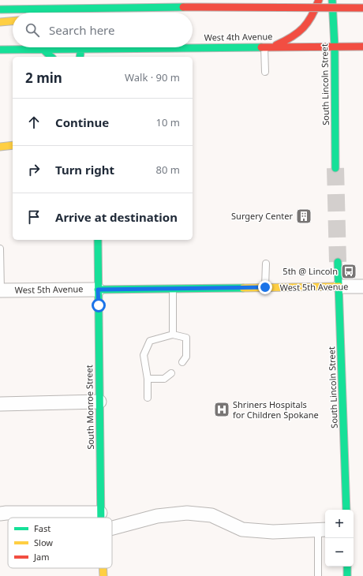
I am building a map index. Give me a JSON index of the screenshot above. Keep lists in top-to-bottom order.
{
  "streets": {
    "main road": [
      "West 4th Avenue",
      "South Lincoln Street",
      "West 5th Avenue",
      "South Monroe Street"
    ]
  },
  "crossings": [
    ["West 4th Avenue", "South Lincoln Street"],
    ["South Lincoln Street", "West 5th Avenue"],
    ["West 5th Avenue", "South Monroe Street"]
  ],
  "places": {
    "building": ["Surgery Center"],
    "bus stop": ["5th @ Lincoln"],
    "hospital": ["Shriners Hospitals for Children Spokane"]
  },
  "legend": ["Fast", "Slow", "Jam"],
  "page": {
    "search": "Search here",
    "heading": ["2 min", "Walk · 90 m"],
    "list": [
      ["Continue", "10 m"],
      ["Turn right", "80 m"],
      "Arrive at destination"
    ],
    "map_buttons": ["+", "−"]
  }
}
